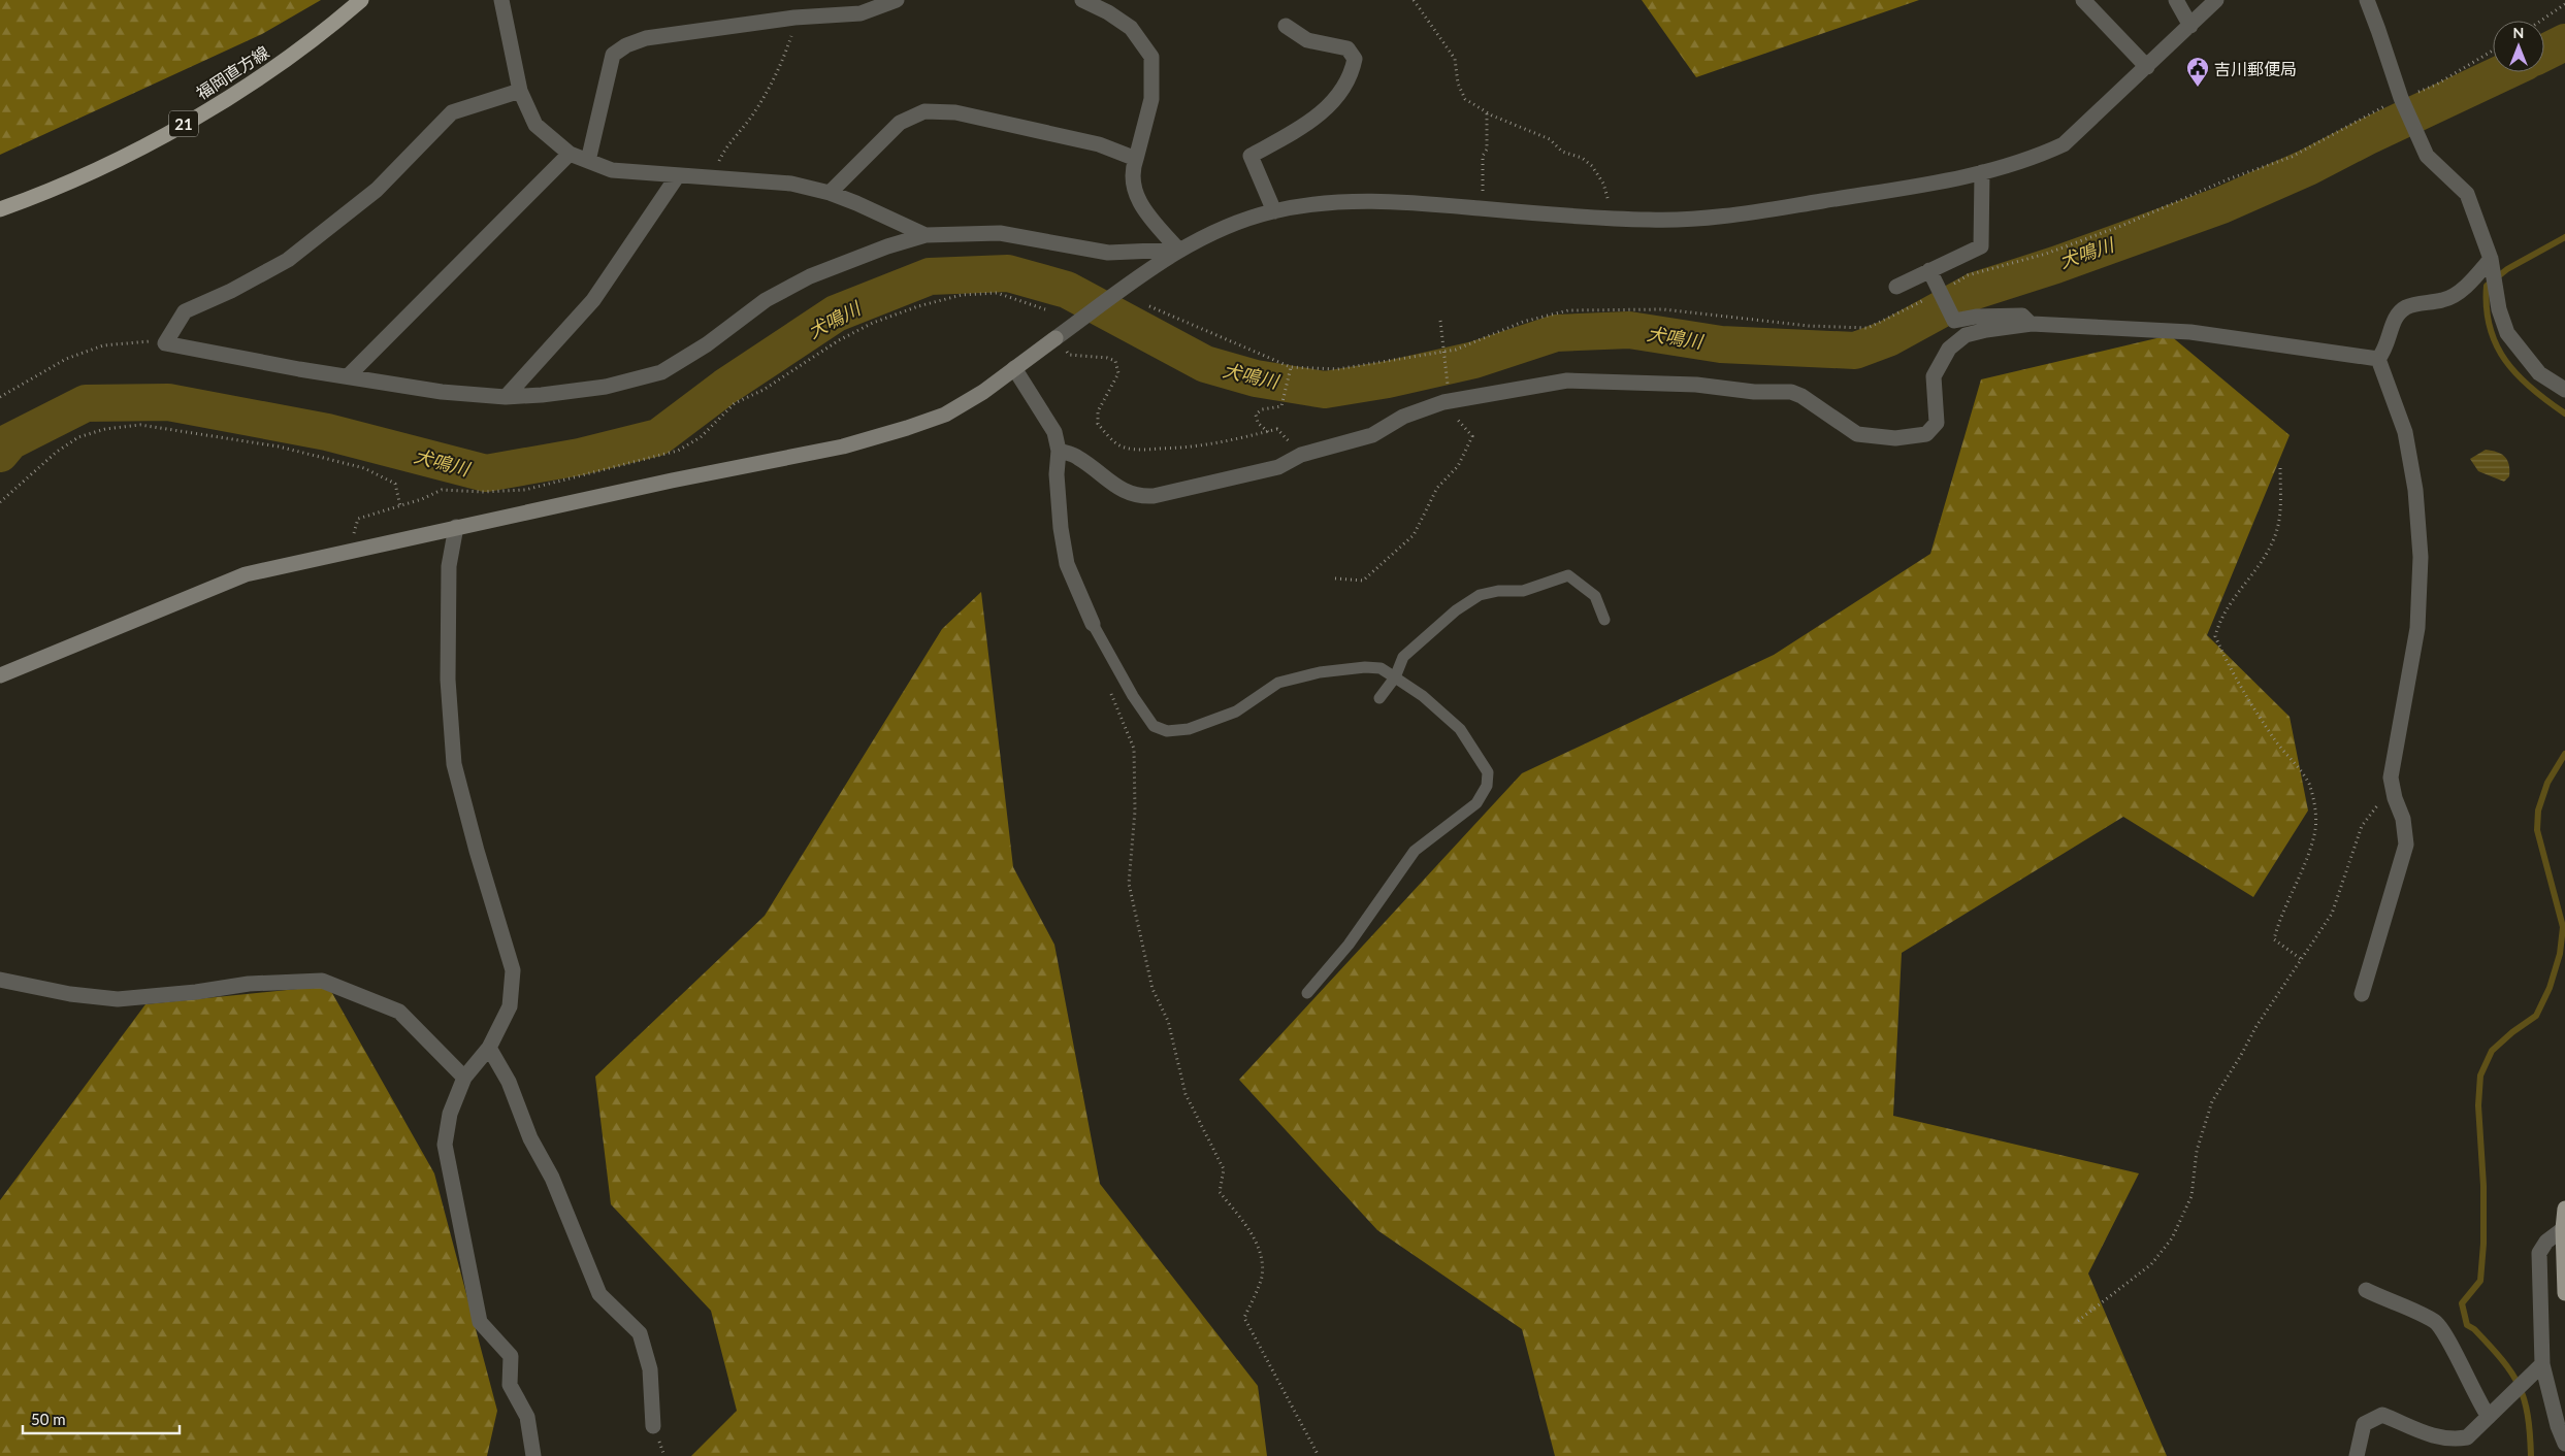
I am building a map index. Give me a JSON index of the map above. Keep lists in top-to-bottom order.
{
  "streets": {
    "main road": ["福岡直方線", "21"]
  },
  "water": ["犬鳴川"],
  "places": {
    "public building": ["吉川郵便局"]
  },
  "scale_bar": "50 m",
  "north": "top"
}
